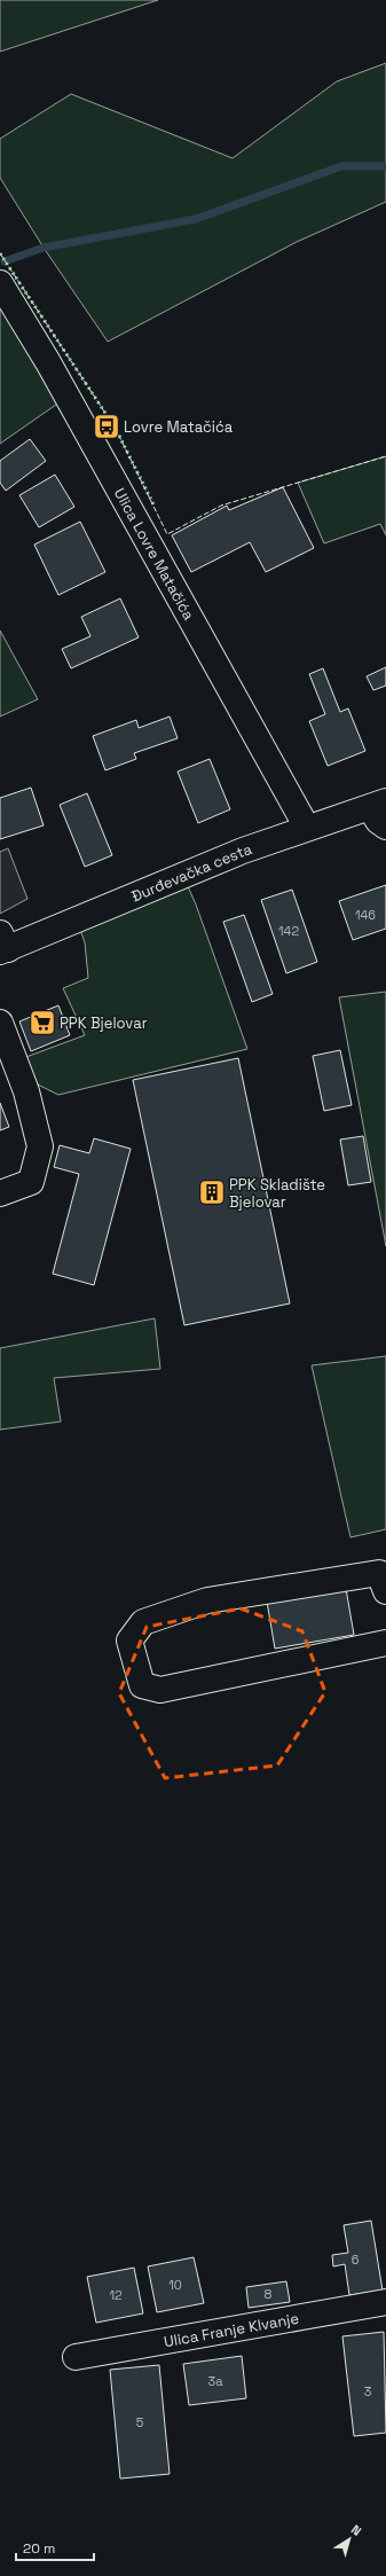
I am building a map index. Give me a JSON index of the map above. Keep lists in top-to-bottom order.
{
  "streets": {
    "main road": ["Ulica Lovre Matačića", "Đurđevačka cesta", "Ulica Franje Klvanje"]
  },
  "crossings": [
    ["Ulica Lovre Matačića", "Đurđevačka cesta"]
  ],
  "places": {
    "bus stop": ["Lovre Matačića"],
    "supermarket": ["PPK Bjelovar"],
    "building": ["PPK Skladište Bjelovar"]
  },
  "house_numbers": [
    "146",
    "142",
    "6",
    "10",
    "8",
    "12",
    "3a",
    "3",
    "5"
  ],
  "scale_bar": "20 m",
  "north": "top right"
}
